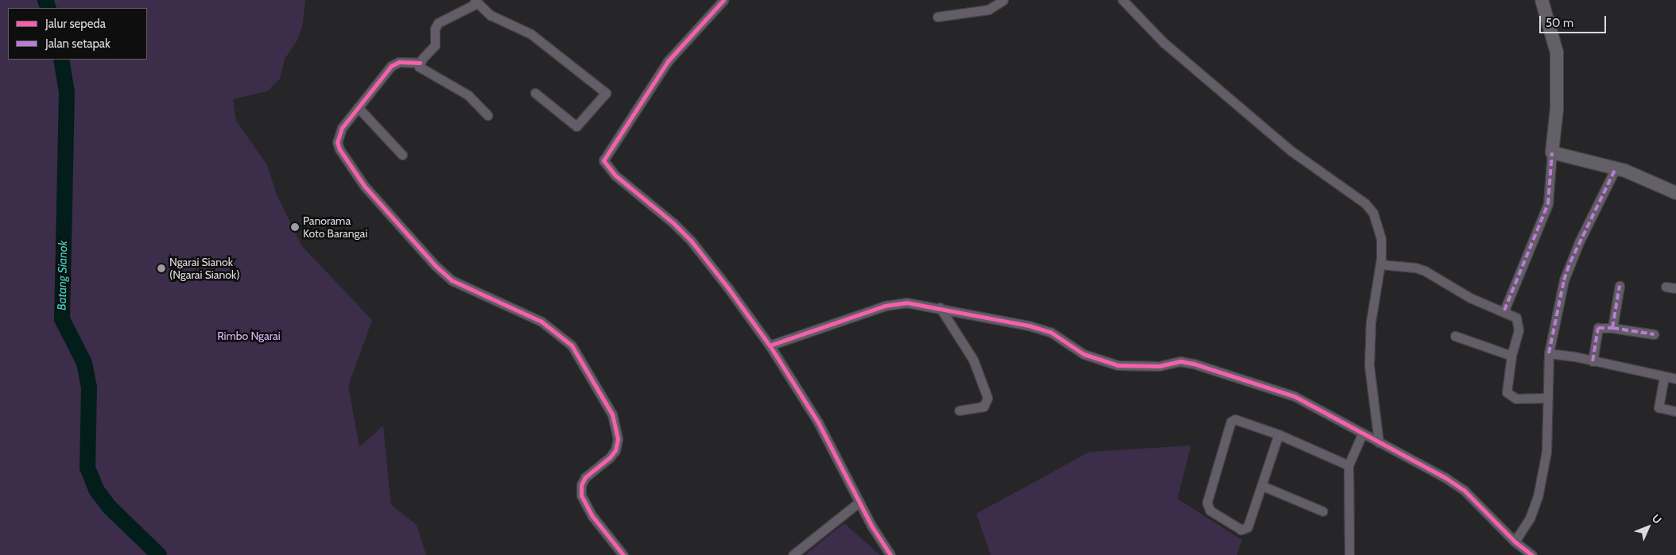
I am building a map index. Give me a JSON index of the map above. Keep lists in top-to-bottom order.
{
  "water": ["Batang Sianok"],
  "parks": ["Rimbo Ngarai"],
  "places": ["Panorama Koto Barangai", "Ngarai Sianok (Ngarai Sianok)"],
  "legend": ["Jalur sepeda", "Jalan setapak"],
  "scale_bar": "50 m",
  "north": "top right"
}
